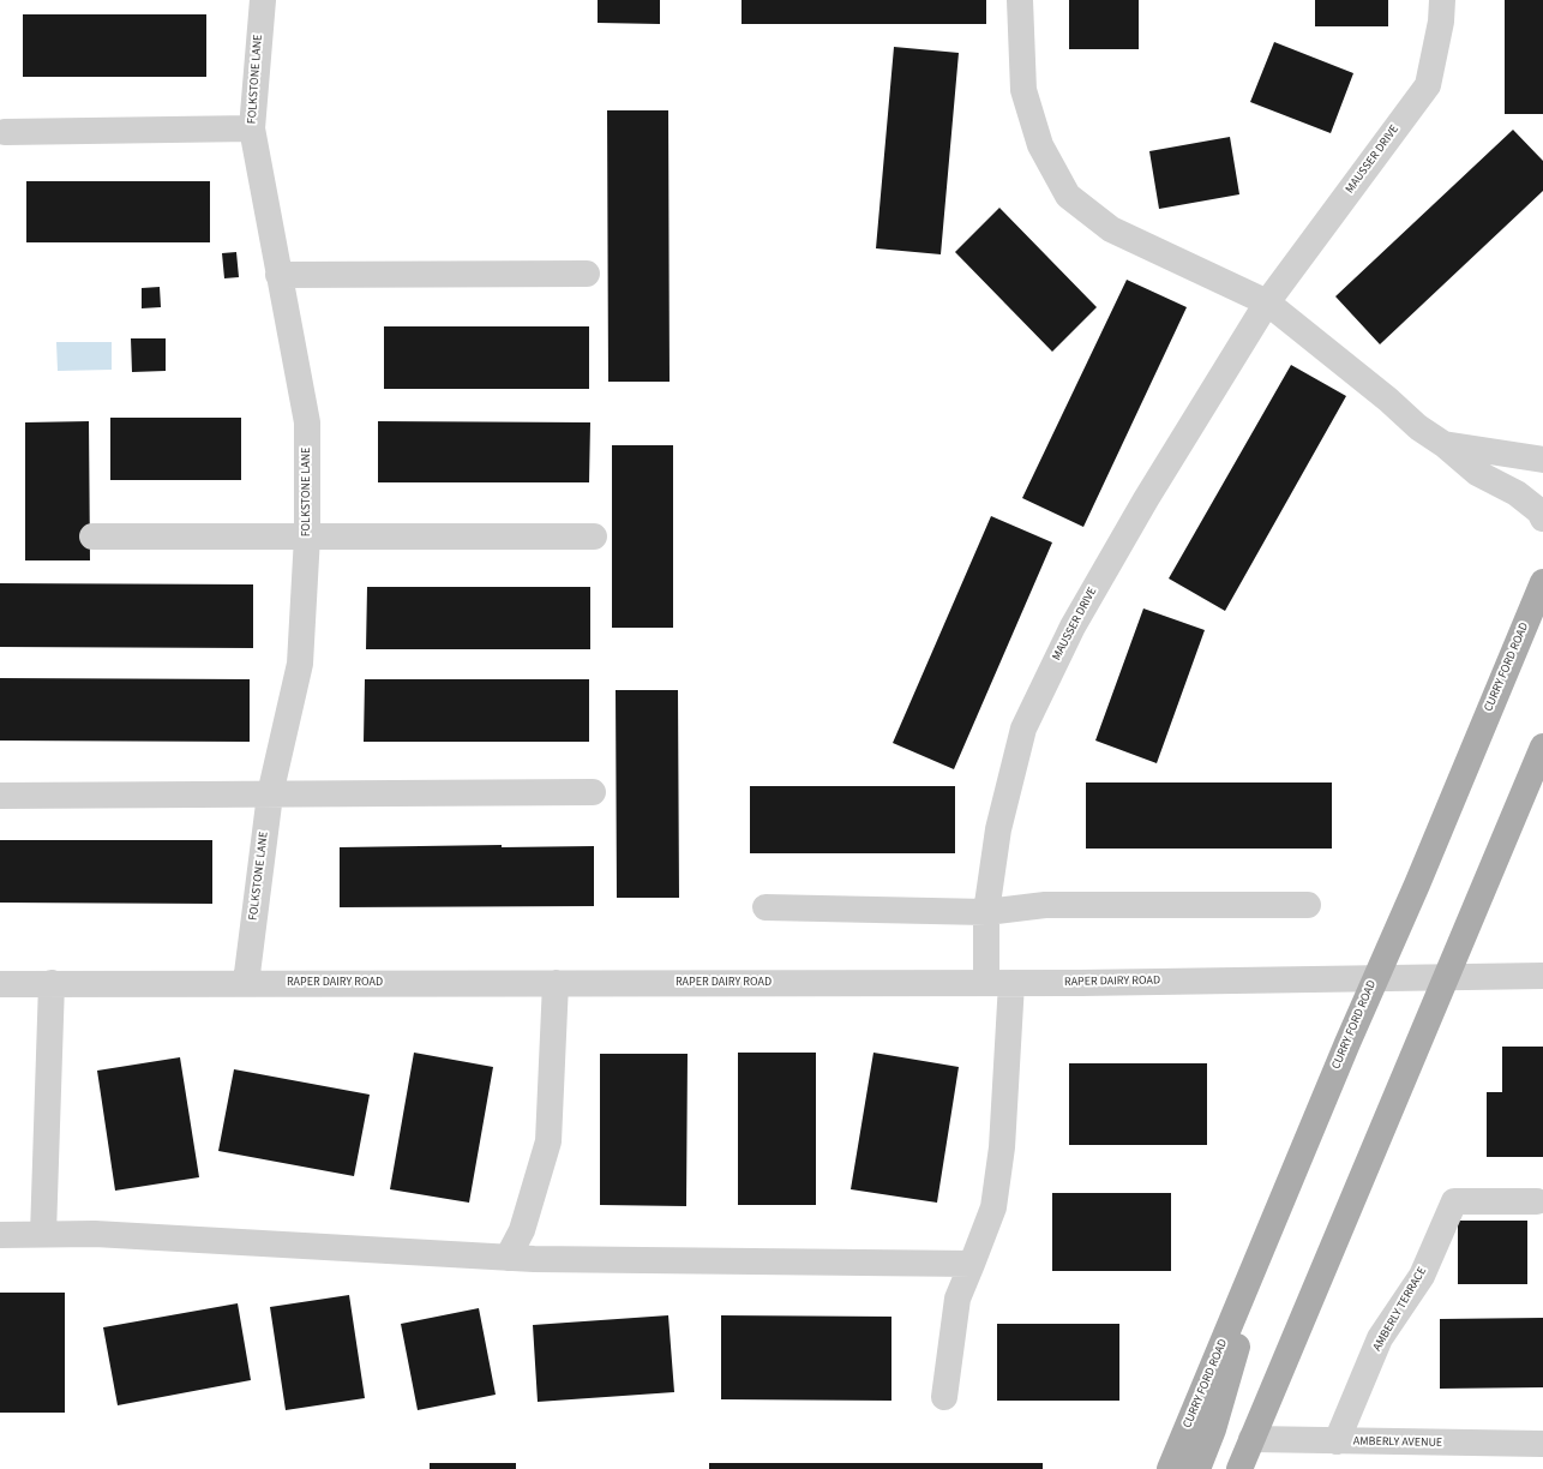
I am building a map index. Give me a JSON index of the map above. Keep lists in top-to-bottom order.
{
  "streets": {
    "main road": ["CURRY FORD ROAD"],
    "street": [
      "FOLKSTONE LANE",
      "MAUSSER DRIVE",
      "RAPER DAIRY ROAD",
      "AMBERLY TERRACE",
      "AMBERLY AVENUE"
    ]
  },
  "crossings": [
    ["FOLKSTONE LANE", "RAPER DAIRY ROAD"],
    ["MAUSSER DRIVE", "RAPER DAIRY ROAD"],
    ["CURRY FORD ROAD", "RAPER DAIRY ROAD"],
    ["AMBERLY TERRACE", "AMBERLY AVENUE"]
  ]
}
